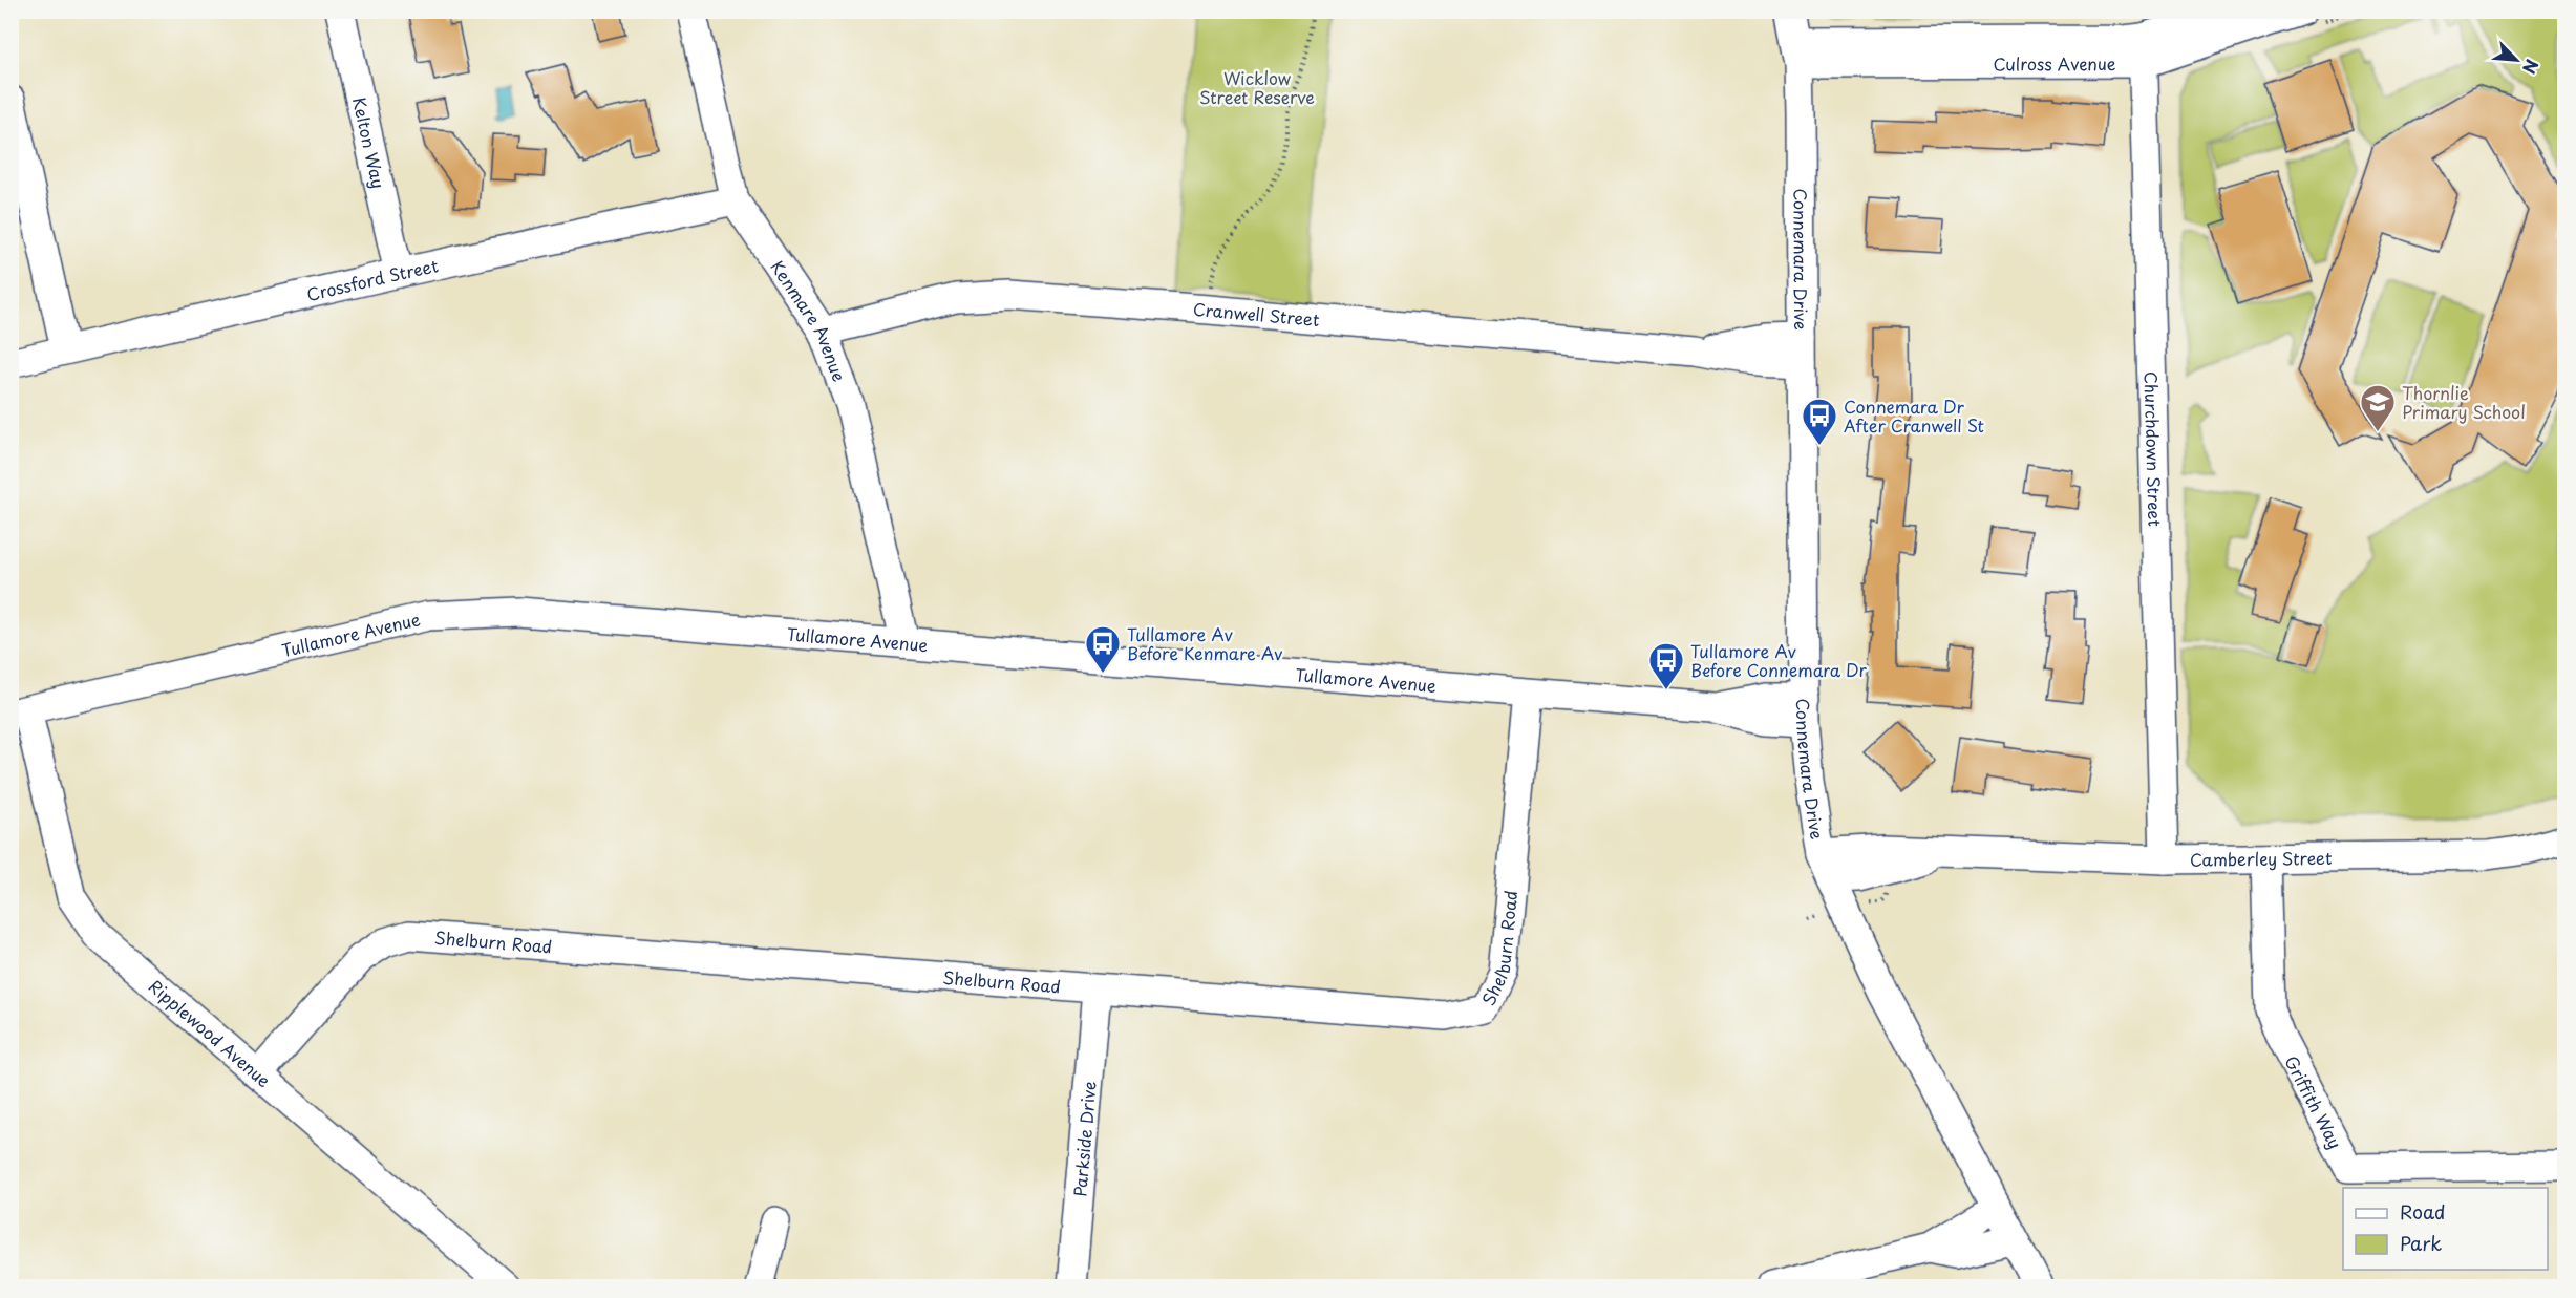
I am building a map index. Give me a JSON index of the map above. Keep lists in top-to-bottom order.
{
  "streets": {
    "street": [
      "Culross Avenue",
      "Kelton Way",
      "Connemara Drive",
      "Crossford Street",
      "Cranwell Street",
      "Kenmare Avenue",
      "Churchdown Street",
      "Tullamore Avenue",
      "Camberley Street",
      "Shelburn Road",
      "Ripplewood Avenue",
      "Griffith Way",
      "Parkside Drive"
    ]
  },
  "crossings": [
    ["Culross Avenue", "Connemara Drive"],
    ["Culross Avenue", "Churchdown Street"],
    ["Kelton Way", "Crossford Street"],
    ["Connemara Drive", "Cranwell Street"],
    ["Connemara Drive", "Tullamore Avenue"],
    ["Connemara Drive", "Camberley Street"],
    ["Crossford Street", "Kenmare Avenue"],
    ["Cranwell Street", "Kenmare Avenue"],
    ["Kenmare Avenue", "Tullamore Avenue"],
    ["Churchdown Street", "Camberley Street"],
    ["Tullamore Avenue", "Shelburn Road"],
    ["Tullamore Avenue", "Ripplewood Avenue"],
    ["Camberley Street", "Griffith Way"],
    ["Shelburn Road", "Ripplewood Avenue"],
    ["Shelburn Road", "Parkside Drive"]
  ],
  "parks": ["Wicklow Street Reserve"],
  "places": {
    "school or university": ["Thornlie Primary School"],
    "bus stop": ["Connemara Dr After Cranwell St", "Tullamore Av Before Kenmare Av", "Tullamore Av Before Connemara Dr"]
  },
  "legend": ["Road", "Park"],
  "north": "bottom right"
}
